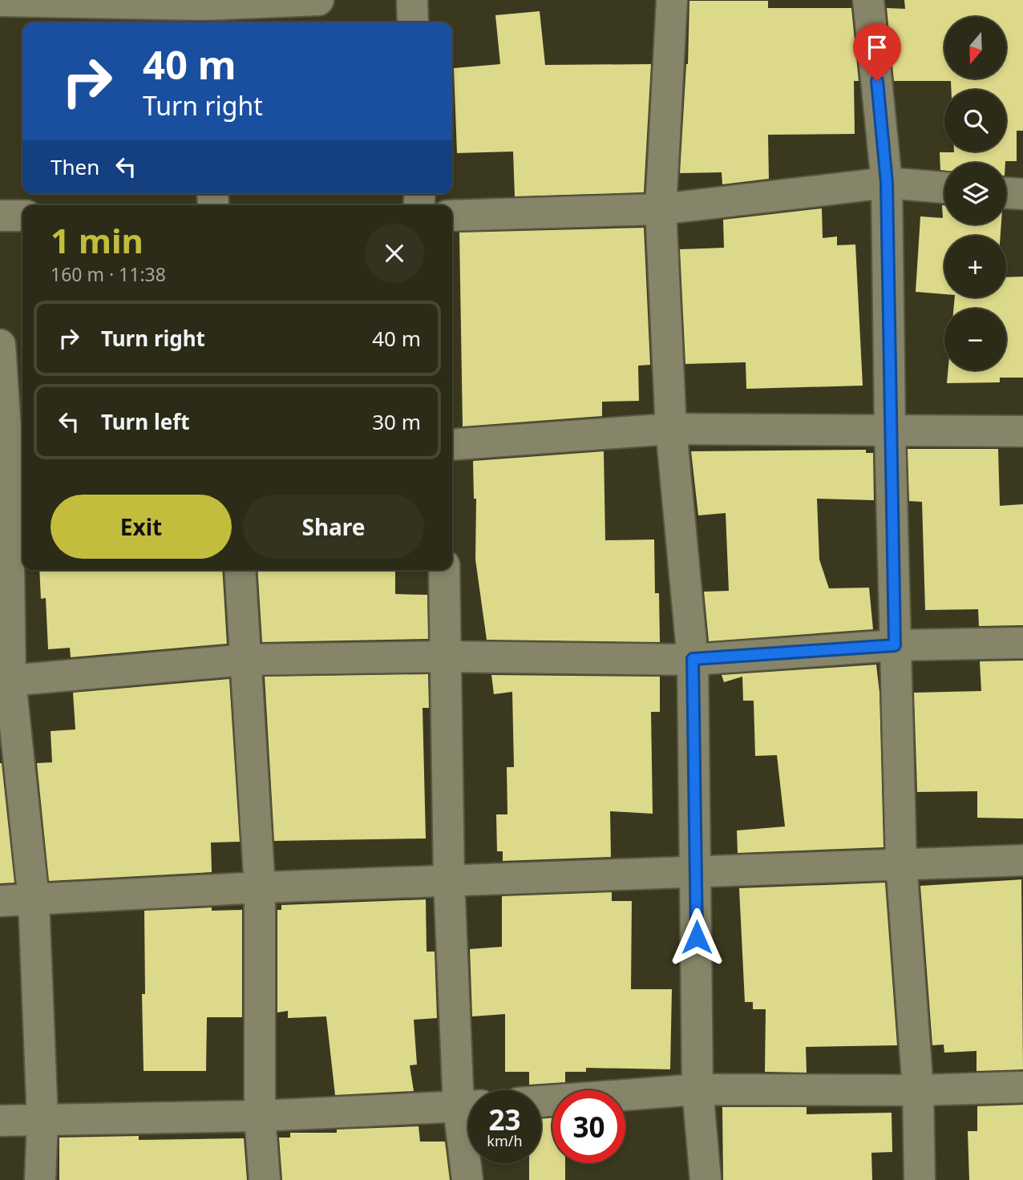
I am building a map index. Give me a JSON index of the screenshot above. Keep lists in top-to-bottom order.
{
  "north": "bottom",
  "page": {
    "map_buttons": ["+", "−"],
    "turn": ["40 m", "Turn right"],
    "then": "Then",
    "heading": ["1 min", "160 m · 11:38"],
    "list": [
      {
        "name": "Turn right",
        "value": "40 m"
      },
      {
        "name": "Turn left",
        "value": "30 m"
      }
    ],
    "buttons": ["Exit", "Share"],
    "speed": "23 km/h",
    "limit": "30"
  }
}
